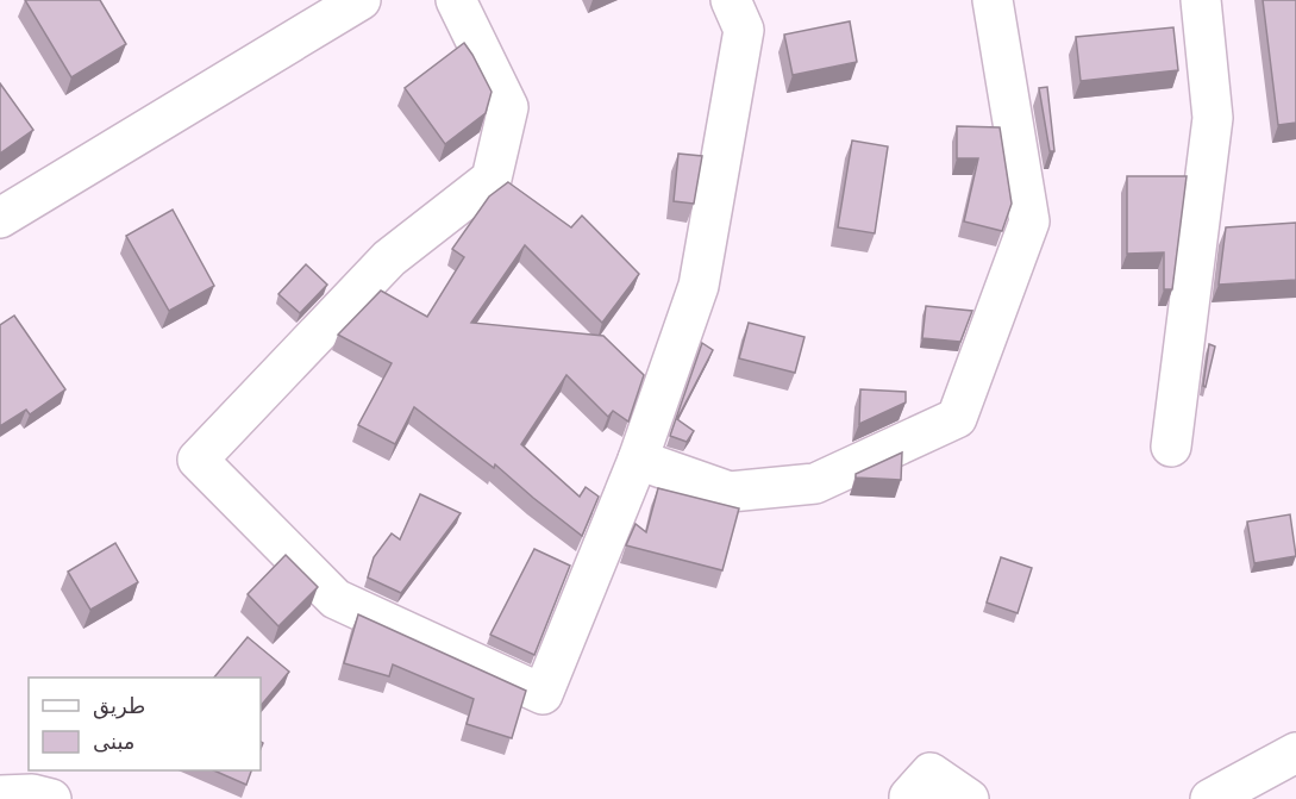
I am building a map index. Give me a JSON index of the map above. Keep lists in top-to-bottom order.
{
  "legend": ["طريق", "مبنى"]
}
